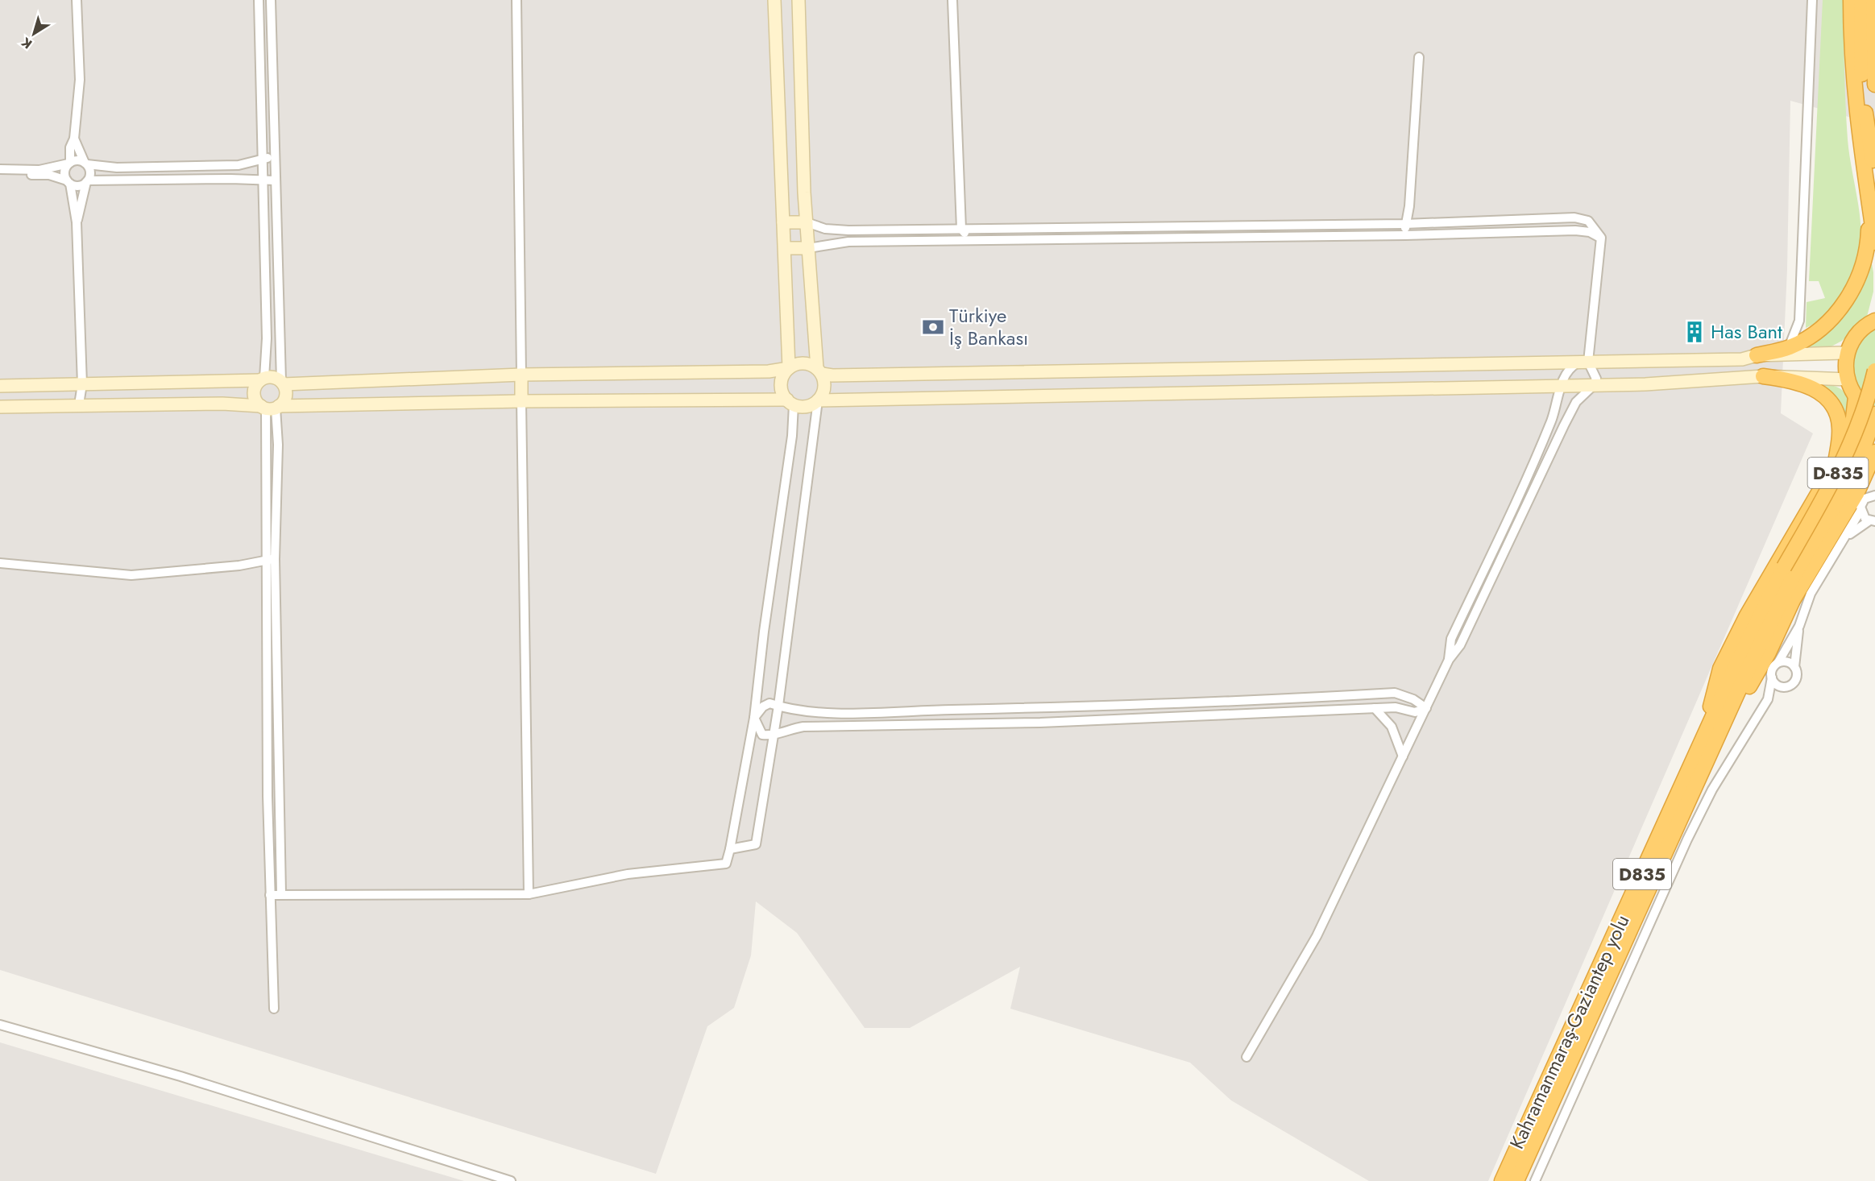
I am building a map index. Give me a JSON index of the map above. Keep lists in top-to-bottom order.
{
  "streets": {
    "highway": ["D-835", "D835", "Kahramanmaraş-Gaziantep yolu"]
  },
  "crossings": [
    ["D-835", "Kahramanmaraş-Gaziantep yolu"]
  ],
  "places": {
    "bank": ["Türkiye İş Bankası"],
    "building": ["Has Bant"]
  },
  "north": "bottom left"
}
